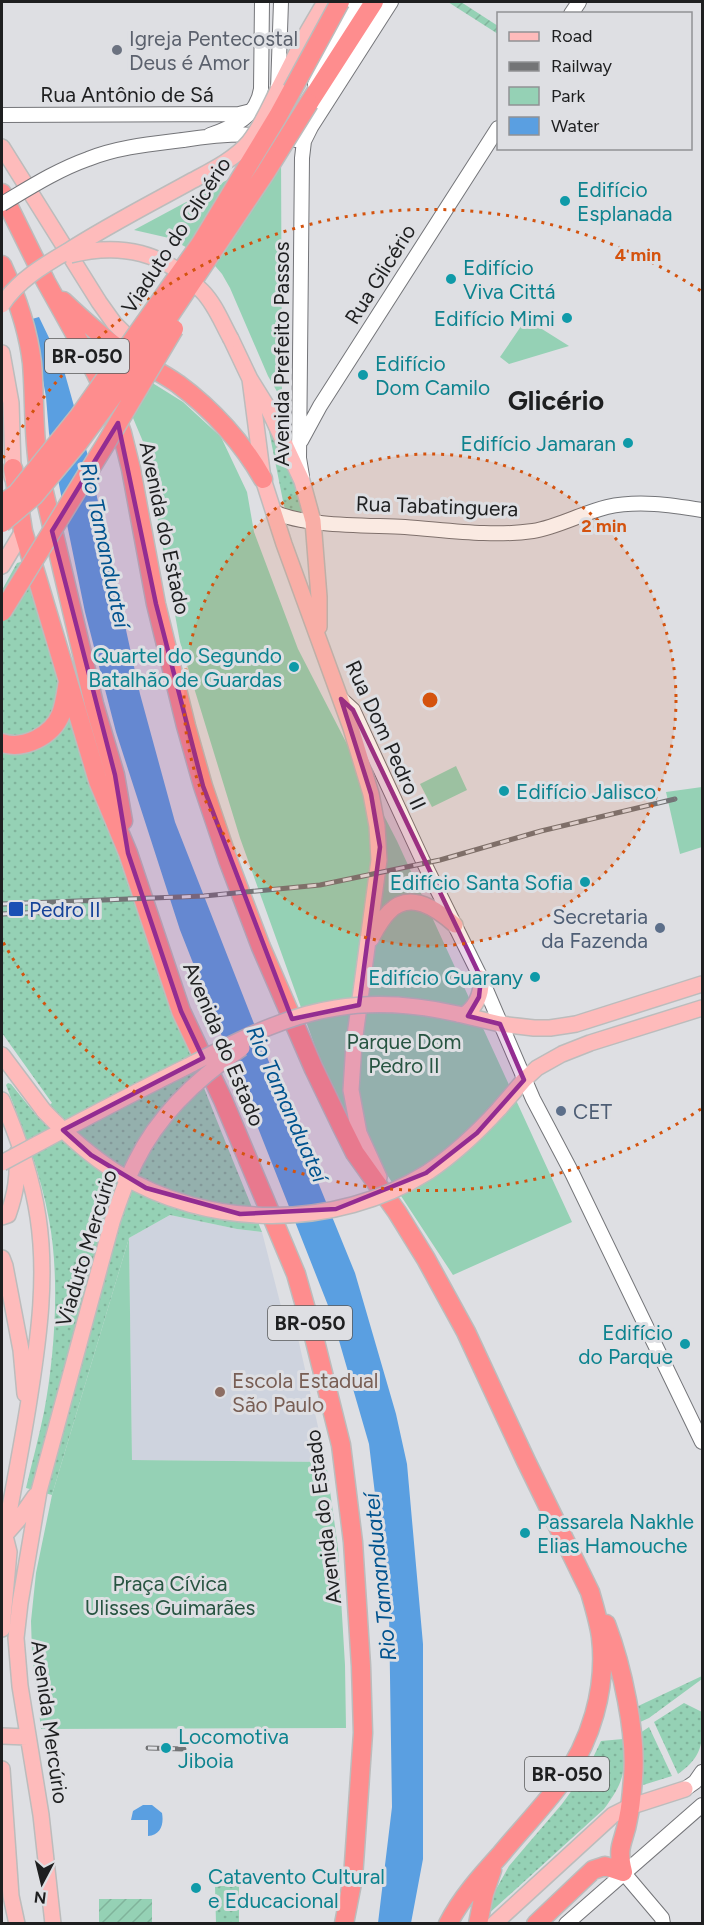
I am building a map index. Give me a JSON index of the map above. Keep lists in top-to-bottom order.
{
  "streets": {
    "highway": ["Viaduto do Glicério", "BR-050", "Avenida do Estado"],
    "main road": [
      "Avenida Prefeito Passos",
      "Rua Dom Pedro II",
      "Viaduto Mercúrio",
      "Avenida Mercúrio"
    ],
    "street": ["Rua Antônio de Sá", "Rua Glicério", "Rua Tabatinguera"]
  },
  "crossings": [
    ["Rua Glicério", "Avenida Prefeito Passos"],
    ["Avenida Prefeito Passos", "Rua Tabatinguera"],
    ["Avenida Prefeito Passos", "Rua Dom Pedro II"],
    ["Rua Tabatinguera", "Rua Dom Pedro II"],
    ["Avenida do Estado", "Rua Dom Pedro II"],
    ["Viaduto Mercúrio", "Avenida Mercúrio"]
  ],
  "districts": ["Glicério"],
  "water": ["Rio Tamanduateí"],
  "parks": ["Parque Dom Pedro II", "Praça Cívica Ulisses Guimarães"],
  "places": {
    "other": [
      "Igreja Pentecostal Deus é Amor",
      "Edifício Esplanada",
      "Edifício Viva Cittá",
      "Edifício Mimi",
      "Edifício Dom Camilo",
      "Edifício Jamaran",
      "Quartel do Segundo Batalhão de Guardas",
      "Edifício Jalisco",
      "Edifício Santa Sofia",
      "Secretaria da Fazenda",
      "Edifício Guarany",
      "CET",
      "Edifício do Parque",
      "Escola Estadual São Paulo",
      "Passarela Nakhle Elias Hamouche",
      "Locomotiva Jiboia",
      "Catavento Cultural e Educacional"
    ],
    "transit": ["Pedro II"]
  },
  "legend": [
    "Road",
    "Railway",
    "Park",
    "Water"
  ],
  "north": "bottom",
  "rings": ["4 min", "2 min"]
}
